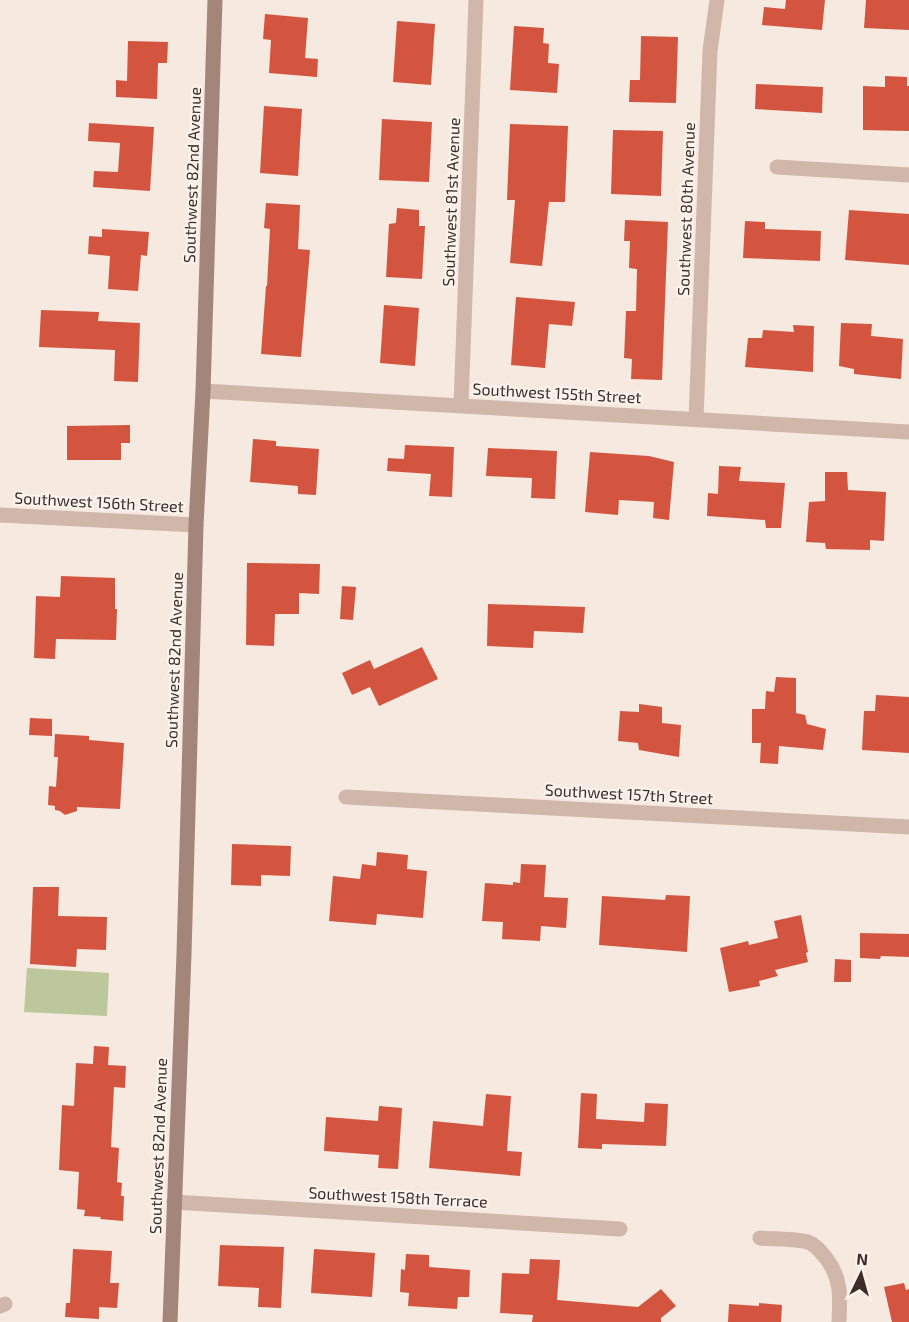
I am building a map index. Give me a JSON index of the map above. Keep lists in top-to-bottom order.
{
  "streets": {
    "street": [
      "Southwest 82nd Avenue",
      "Southwest 81st Avenue",
      "Southwest 80th Avenue",
      "Southwest 155th Street",
      "Southwest 156th Street",
      "Southwest 157th Street",
      "Southwest 158th Terrace"
    ]
  },
  "crossings": [
    ["Southwest 82nd Avenue", "Southwest 155th Street"],
    ["Southwest 82nd Avenue", "Southwest 156th Street"],
    ["Southwest 82nd Avenue", "Southwest 158th Terrace"],
    ["Southwest 81st Avenue", "Southwest 155th Street"],
    ["Southwest 80th Avenue", "Southwest 155th Street"]
  ],
  "north": "top"
}
